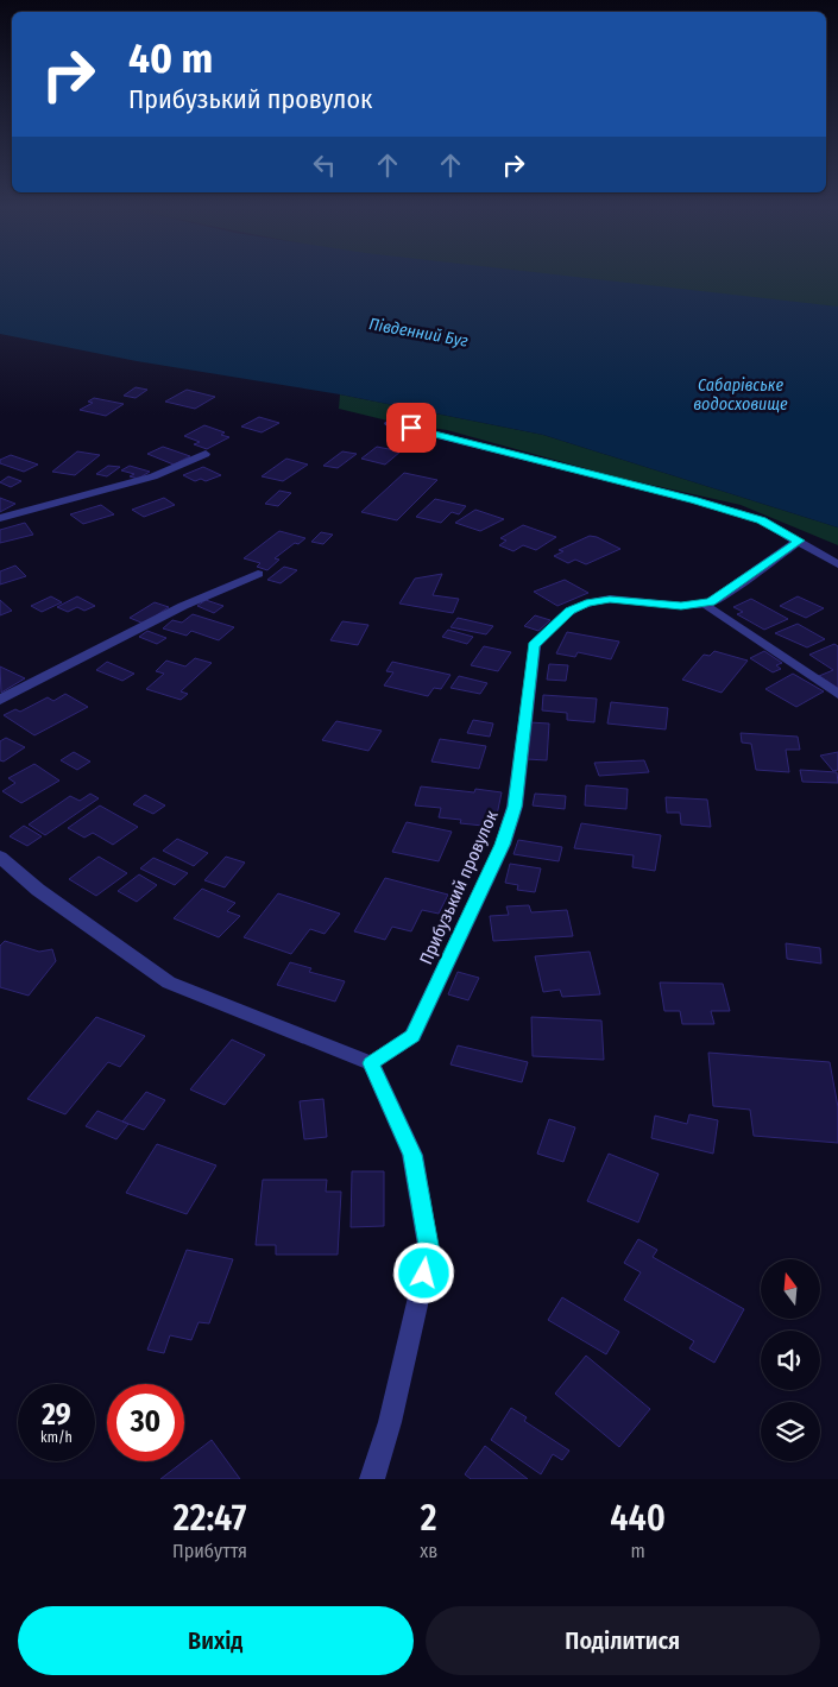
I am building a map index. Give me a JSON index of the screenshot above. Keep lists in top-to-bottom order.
{
  "streets": {
    "street": ["Прибузький провулок"]
  },
  "water": ["Південний Буг", "Сабарівське водосховище"],
  "north": "top",
  "page": {
    "turn": ["40 m", "Прибузький провулок"],
    "speed": "29 km/h",
    "limit": "30",
    "eta": [
      "22:47",
      "Прибуття",
      "2",
      "хв",
      "440",
      "m"
    ],
    "buttons": ["Вихід", "Поділитися"]
  }
}
